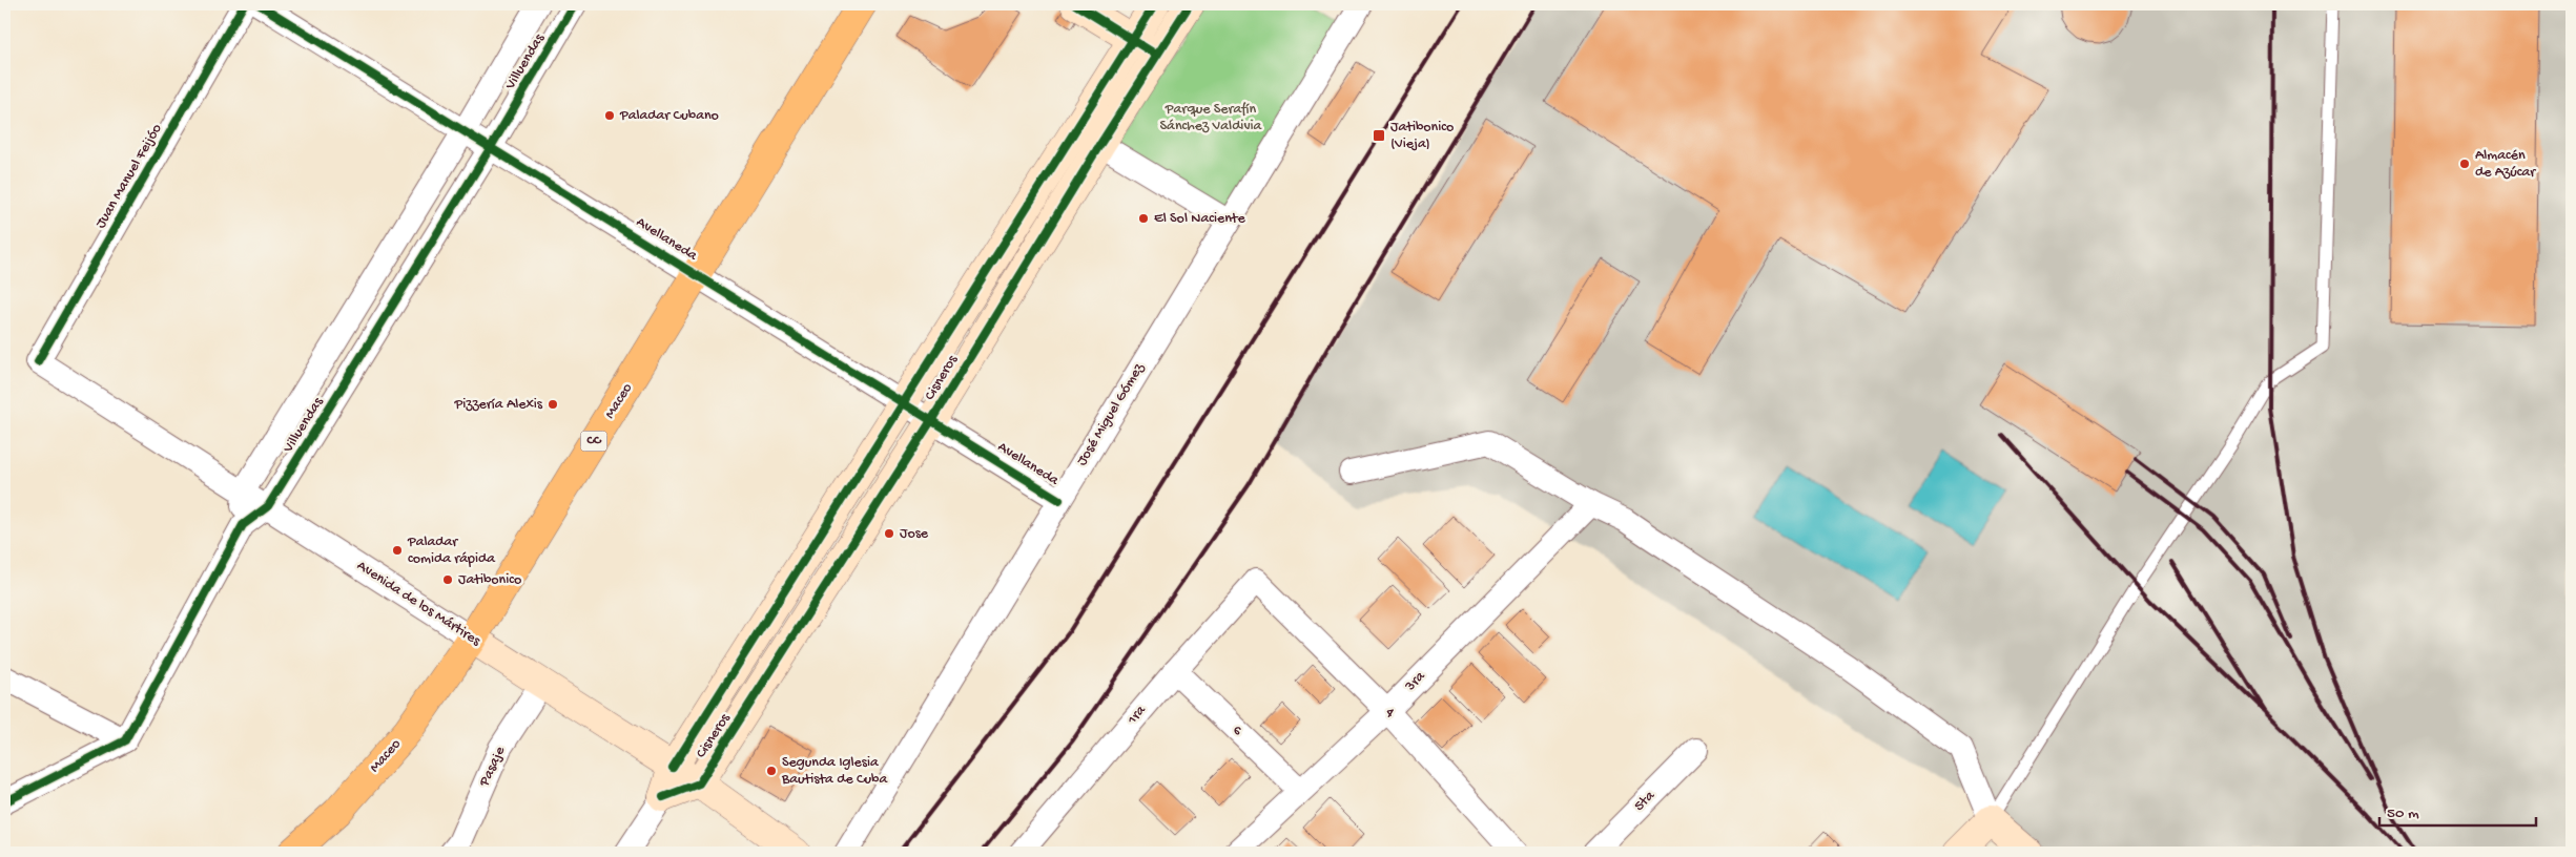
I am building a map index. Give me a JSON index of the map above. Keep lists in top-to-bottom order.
{
  "streets": {
    "highway": ["Maceo", "CC"],
    "street": [
      "Villuendas",
      "Juan Manuel Feijóo",
      "Avellaneda",
      "Cisneros",
      "José Miguel Gómez",
      "Avenida de los Mártires",
      "3ra",
      "4",
      "1ra",
      "6",
      "Pasaje",
      "5ta"
    ]
  },
  "crossings": [
    ["Villuendas", "Avellaneda"],
    ["Villuendas", "Avenida de los Mártires"],
    ["Juan Manuel Feijóo", "Avenida de los Mártires"],
    ["Avellaneda", "Cisneros"],
    ["Avellaneda", "Maceo"],
    ["Avellaneda", "José Miguel Gómez"],
    ["Cisneros", "Avenida de los Mártires"],
    ["Maceo", "Avenida de los Mártires"],
    ["Avenida de los Mártires", "Pasaje"],
    ["3ra", "4"],
    ["3ra", "6"],
    ["4", "1ra"],
    ["1ra", "6"]
  ],
  "parks": ["Parque Serafín Sánchez Valdivia"],
  "places": {
    "other": [
      "Paladar Cubano",
      "Almacén de Azúcar",
      "El Sol Naciente",
      "Pizzería Alexis",
      "Jose",
      "Paladar comida rápida",
      "Jatibonico",
      "Segunda Iglesia Bautista de Cuba"
    ],
    "transit": ["Jatibonico (Vieja)"]
  },
  "scale_bar": "50 m"
}
